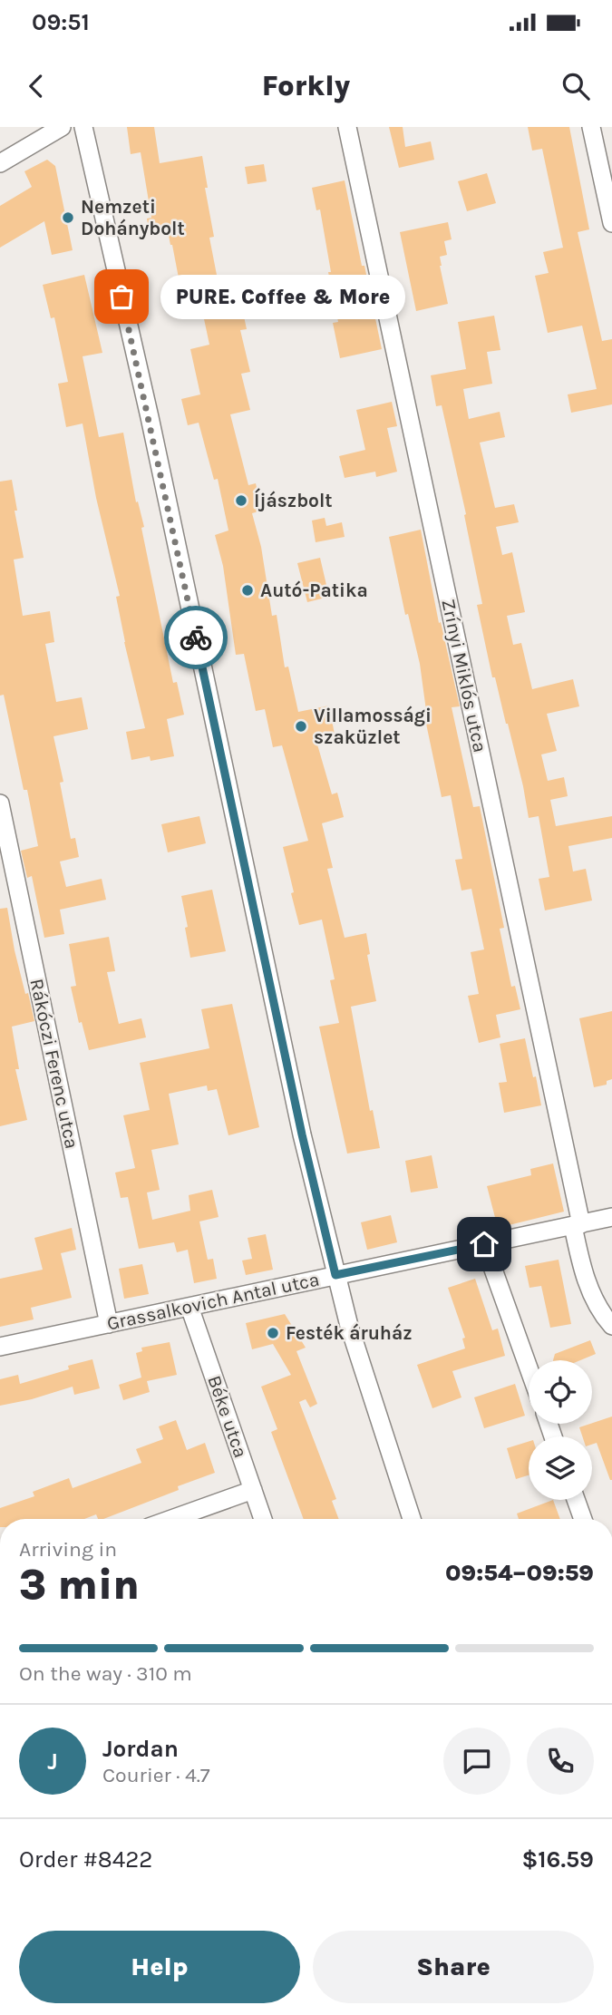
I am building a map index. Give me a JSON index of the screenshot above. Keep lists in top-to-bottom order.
{
  "streets": {
    "street": [
      "Zrínyi Miklós utca",
      "Rákóczi Ferenc utca",
      "Grassalkovich Antal utca",
      "Béke utca"
    ]
  },
  "crossings": [
    ["Zrínyi Miklós utca", "Grassalkovich Antal utca"],
    ["Rákóczi Ferenc utca", "Grassalkovich Antal utca"],
    ["Grassalkovich Antal utca", "Béke utca"]
  ],
  "places": [
    "Nemzeti Dohánybolt",
    "PURE. Coffee & More",
    "Íjászbolt",
    "Autó-Patika",
    "Villamossági szaküzlet",
    "Festék áruház"
  ],
  "page": {
    "status": "09:51",
    "header": "Forkly",
    "bubble": "PURE. Coffee & More",
    "heading": ["3 min", "Arriving in", "09:54–09:59"],
    "panel": [
      "Jordan",
      "Courier · 4.7",
      "Order #8422",
      "$16.59"
    ],
    "bar": "On the way · 310 m",
    "round": "J",
    "buttons": ["Help", "Share"]
  }
}
